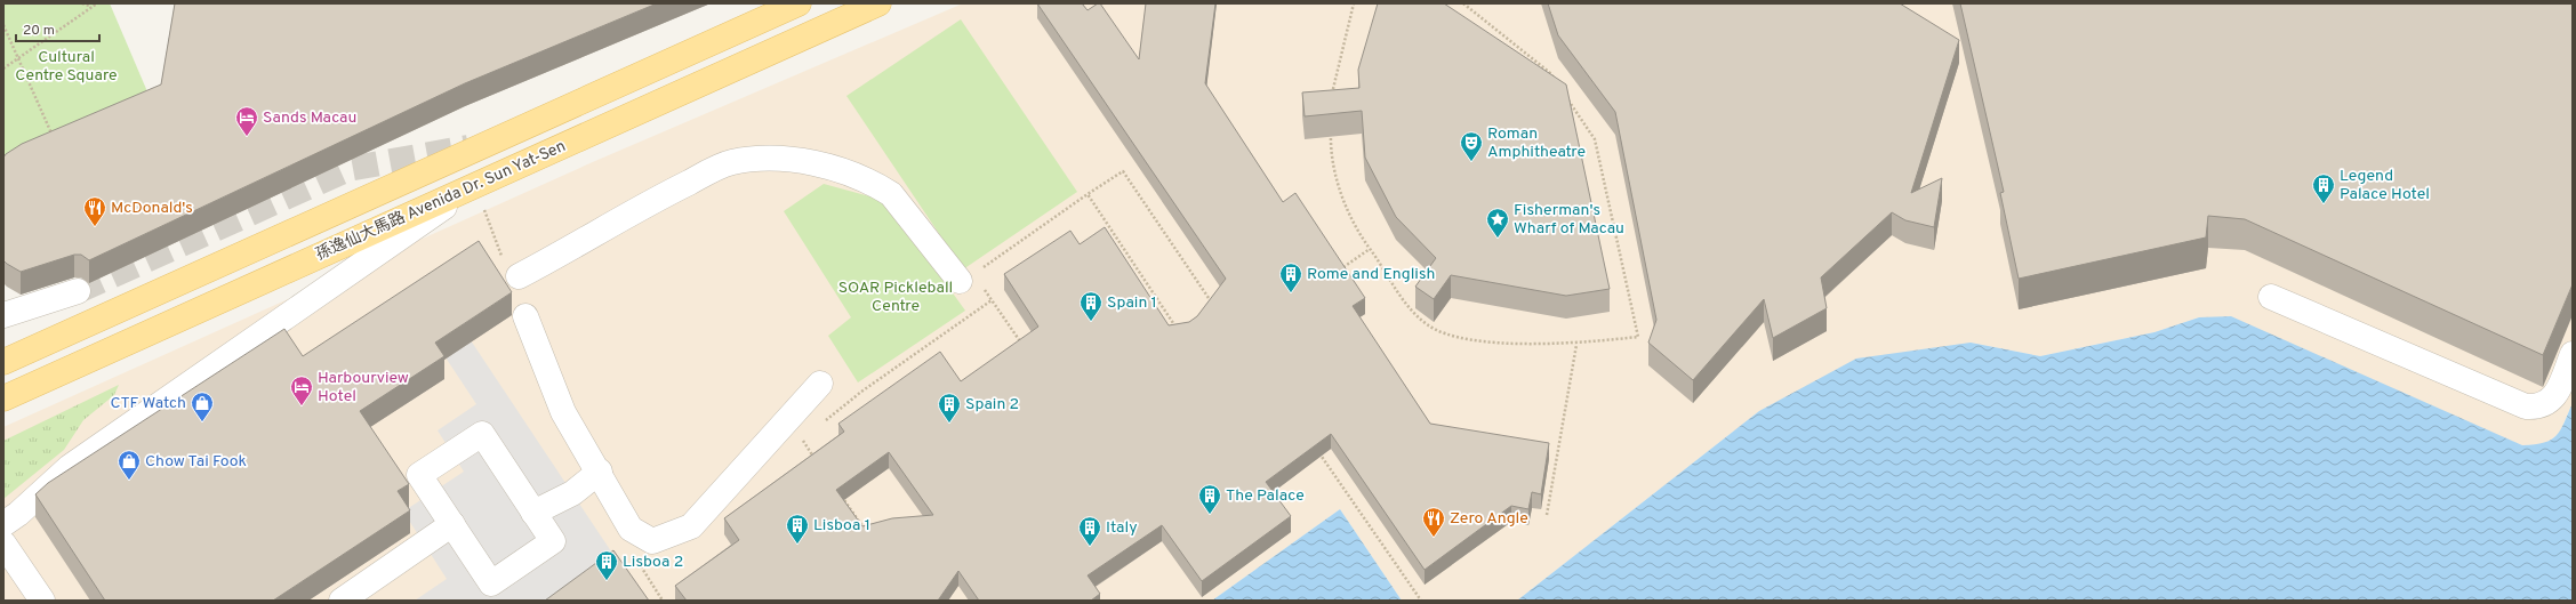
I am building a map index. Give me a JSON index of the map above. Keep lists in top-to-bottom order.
{
  "streets": {
    "main road": ["孫逸仙大馬路 Avenida Dr. Sun Yat-Sen"]
  },
  "parks": ["Cultural Centre Square", "SOAR Pickleball Centre"],
  "places": {
    "hotel": ["Sands Macau", "Harbourview Hotel"],
    "theatre": ["Roman Amphitheatre"],
    "building": [
      "Legend Palace Hotel",
      "Rome and English",
      "Spain 1",
      "Spain 2",
      "The Palace",
      "Lisboa 1",
      "Italy",
      "Lisboa 2"
    ],
    "restaurant": ["McDonald's", "Zero Angle"],
    "place": ["Fisherman's Wharf of Macau"],
    "shop": ["CTF Watch", "Chow Tai Fook"]
  },
  "scale_bar": "20 m"
}
